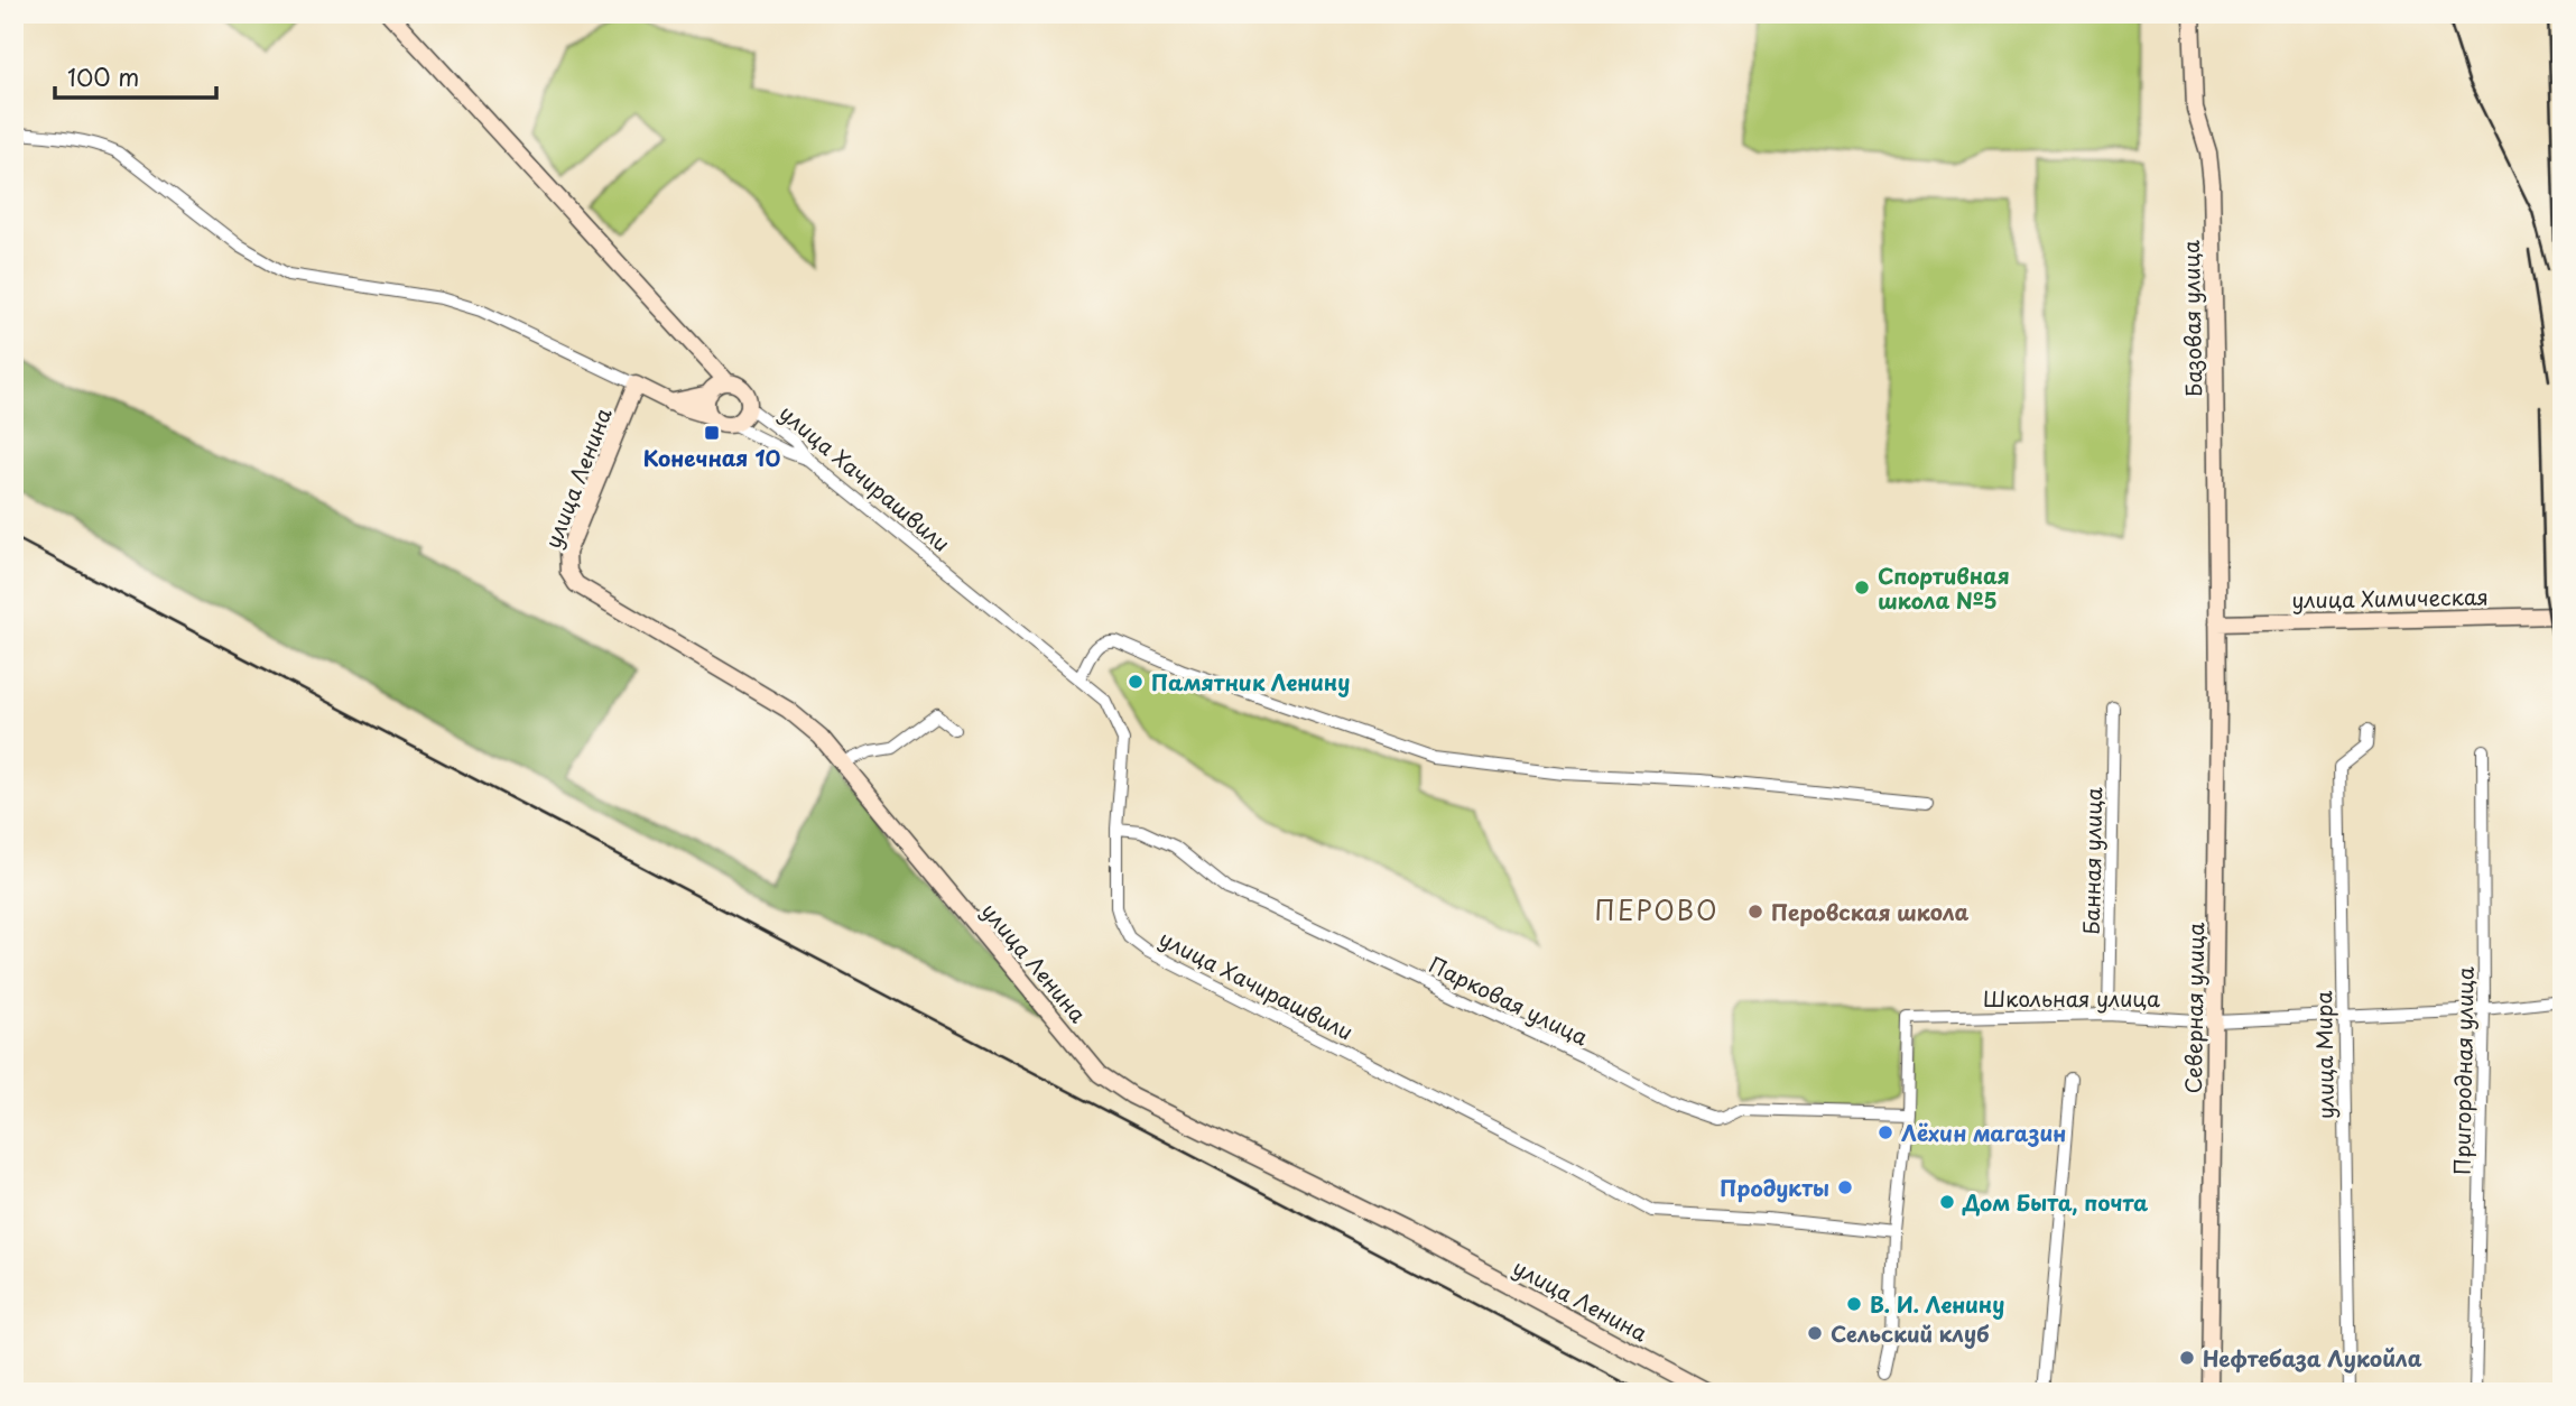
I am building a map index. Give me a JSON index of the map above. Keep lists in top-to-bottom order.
{
  "streets": {
    "street": [
      "Базовая улица",
      "улица Ленина",
      "улица Хачирашвили",
      "улица Химическая",
      "Банная улица",
      "Школьная улица",
      "Парковая улица",
      "Северная улица",
      "улица Мира",
      "Пригородная улица"
    ]
  },
  "crossings": [
    ["Базовая улица", "улица Химическая"],
    ["Базовая улица", "Северная улица"],
    ["улица Хачирашвили", "Парковая улица"],
    ["улица Химическая", "Северная улица"],
    ["Банная улица", "Школьная улица"],
    ["Школьная улица", "Парковая улица"],
    ["Школьная улица", "Северная улица"],
    ["Школьная улица", "улица Мира"],
    ["Школьная улица", "Пригородная улица"]
  ],
  "districts": ["ПЕРОВО"],
  "places": {
    "transit": ["Конечная 10"],
    "other": [
      "Спортивная школа №5",
      "Памятник Ленину",
      "Перовская школа",
      "Лёхин магазин",
      "Продукты",
      "Дом Быта, почта",
      "В. И. Ленину",
      "Сельский клуб",
      "Нефтебаза Лукойла"
    ]
  },
  "scale_bar": "100 m"
}
